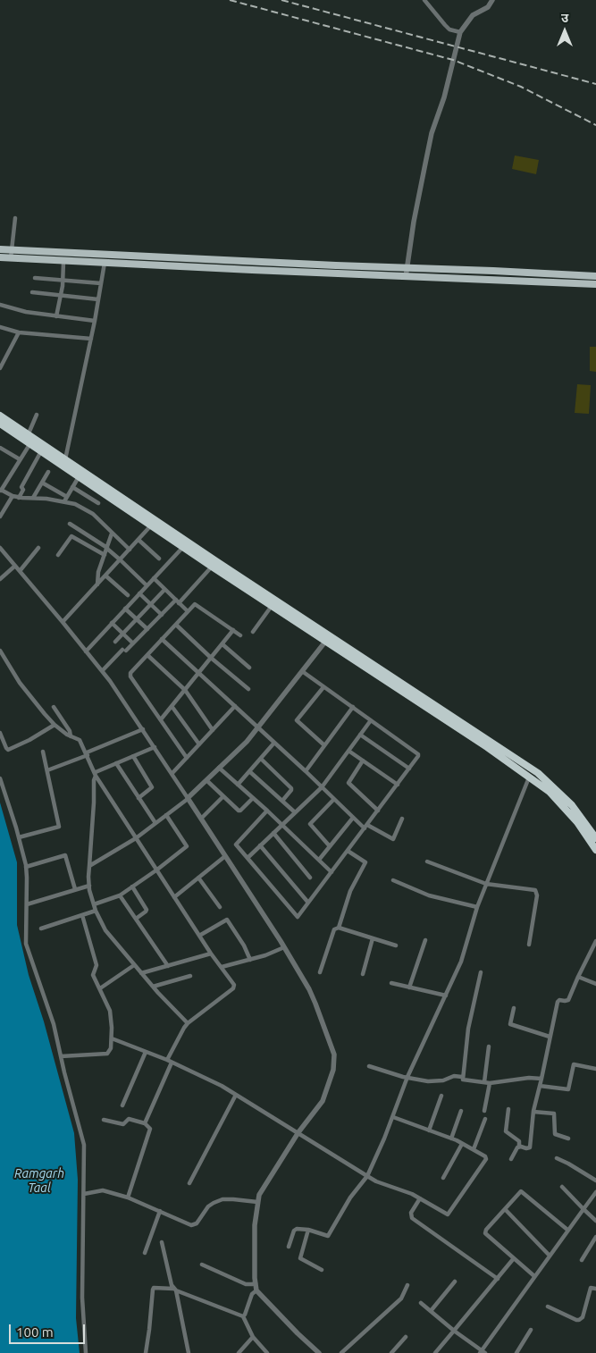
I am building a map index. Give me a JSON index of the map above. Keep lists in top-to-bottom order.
{
  "water": ["Ramgarh Taal"],
  "scale_bar": "100 m",
  "north": "top"
}
